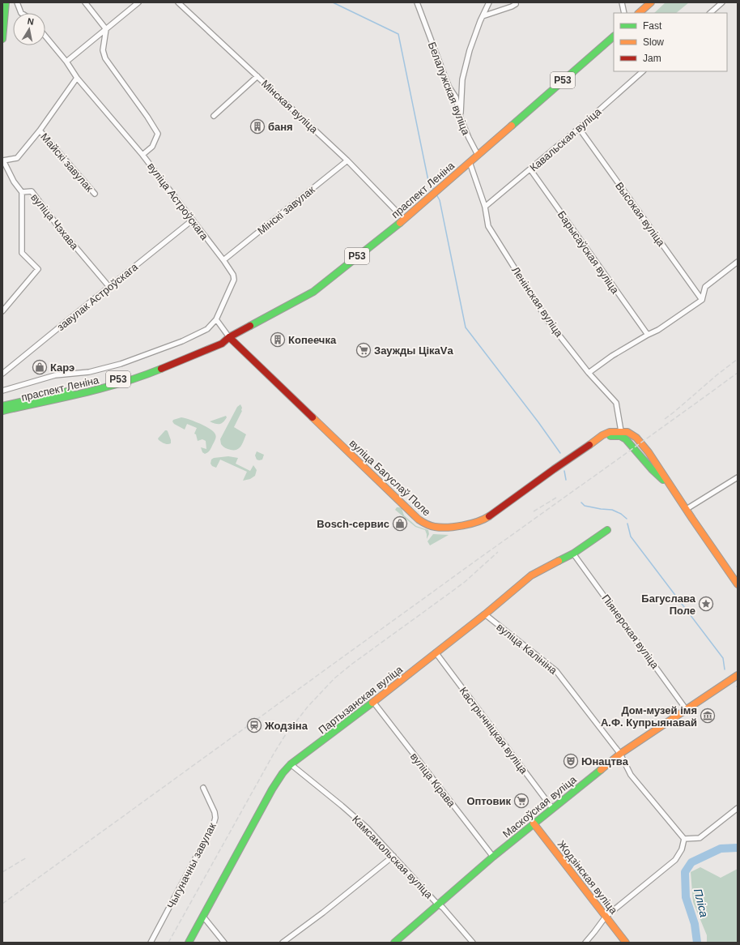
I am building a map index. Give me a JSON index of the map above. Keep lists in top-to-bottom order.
{
  "streets": {
    "main road": [
      "Р53",
      "праспект Леніна",
      "вуліца Багуслаў Поле",
      "Партызанская вуліца",
      "Маскоўская вуліца",
      "Жодзінская вуліца"
    ],
    "street": [
      "Белалужская вуліца",
      "Мінская вуліца",
      "Кавальская вуліца",
      "Майскі завулак",
      "вуліца Астроўскага",
      "Мінскі завулак",
      "Высокая вуліца",
      "вуліца Чэхава",
      "Барысаўская вуліца",
      "завулак Астроўскага",
      "Ленінская вуліца",
      "Піянерская вуліца",
      "вуліца Калініна",
      "Кастрычніцкая вуліца",
      "вуліца Кірава",
      "Камсамольская вуліца",
      "Чыгуначны завулак"
    ]
  },
  "crossings": [
    ["Белалужская вуліца", "праспект Леніна"],
    ["Мінская вуліца", "Мінскі завулак"],
    ["Кавальская вуліца", "Высокая вуліца"],
    ["Кавальская вуліца", "Барысаўская вуліца"],
    ["Кавальская вуліца", "Ленінская вуліца"],
    ["праспект Леніна", "Ленінская вуліца"],
    ["праспект Леніна", "вуліца Багуслаў Поле"],
    ["вуліца Астроўскага", "Мінскі завулак"],
    ["вуліца Астроўскага", "завулак Астроўскага"],
    ["вуліца Чэхава", "завулак Астроўскага"],
    ["Ленінская вуліца", "вуліца Багуслаў Поле"],
    ["Піянерская вуліца", "Партызанская вуліца"],
    ["Піянерская вуліца", "Маскоўская вуліца"],
    ["вуліца Калініна", "Партызанская вуліца"],
    ["вуліца Калініна", "Маскоўская вуліца"],
    ["Партызанская вуліца", "Кастрычніцкая вуліца"],
    ["Партызанская вуліца", "вуліца Кірава"],
    ["Партызанская вуліца", "Камсамольская вуліца"],
    ["Кастрычніцкая вуліца", "Маскоўская вуліца"],
    ["вуліца Кірава", "Маскоўская вуліца"],
    ["Маскоўская вуліца", "Камсамольская вуліца"],
    ["Маскоўская вуліца", "Жодзінская вуліца"]
  ],
  "water": ["Пліса"],
  "places": {
    "building": ["баня", "Копеечка"],
    "supermarket": ["Заужды ЦікаVа", "Оптовик"],
    "shop": ["Карэ", "Bosch-сервис"],
    "place": ["Багуслава Поле"],
    "museum": ["Дом-музей імя А.Ф. Купрыянавай"],
    "station": ["Жодзіна"],
    "theatre": ["Юнацтва"]
  },
  "legend": ["Fast", "Slow", "Jam"],
  "north": "top"
}
